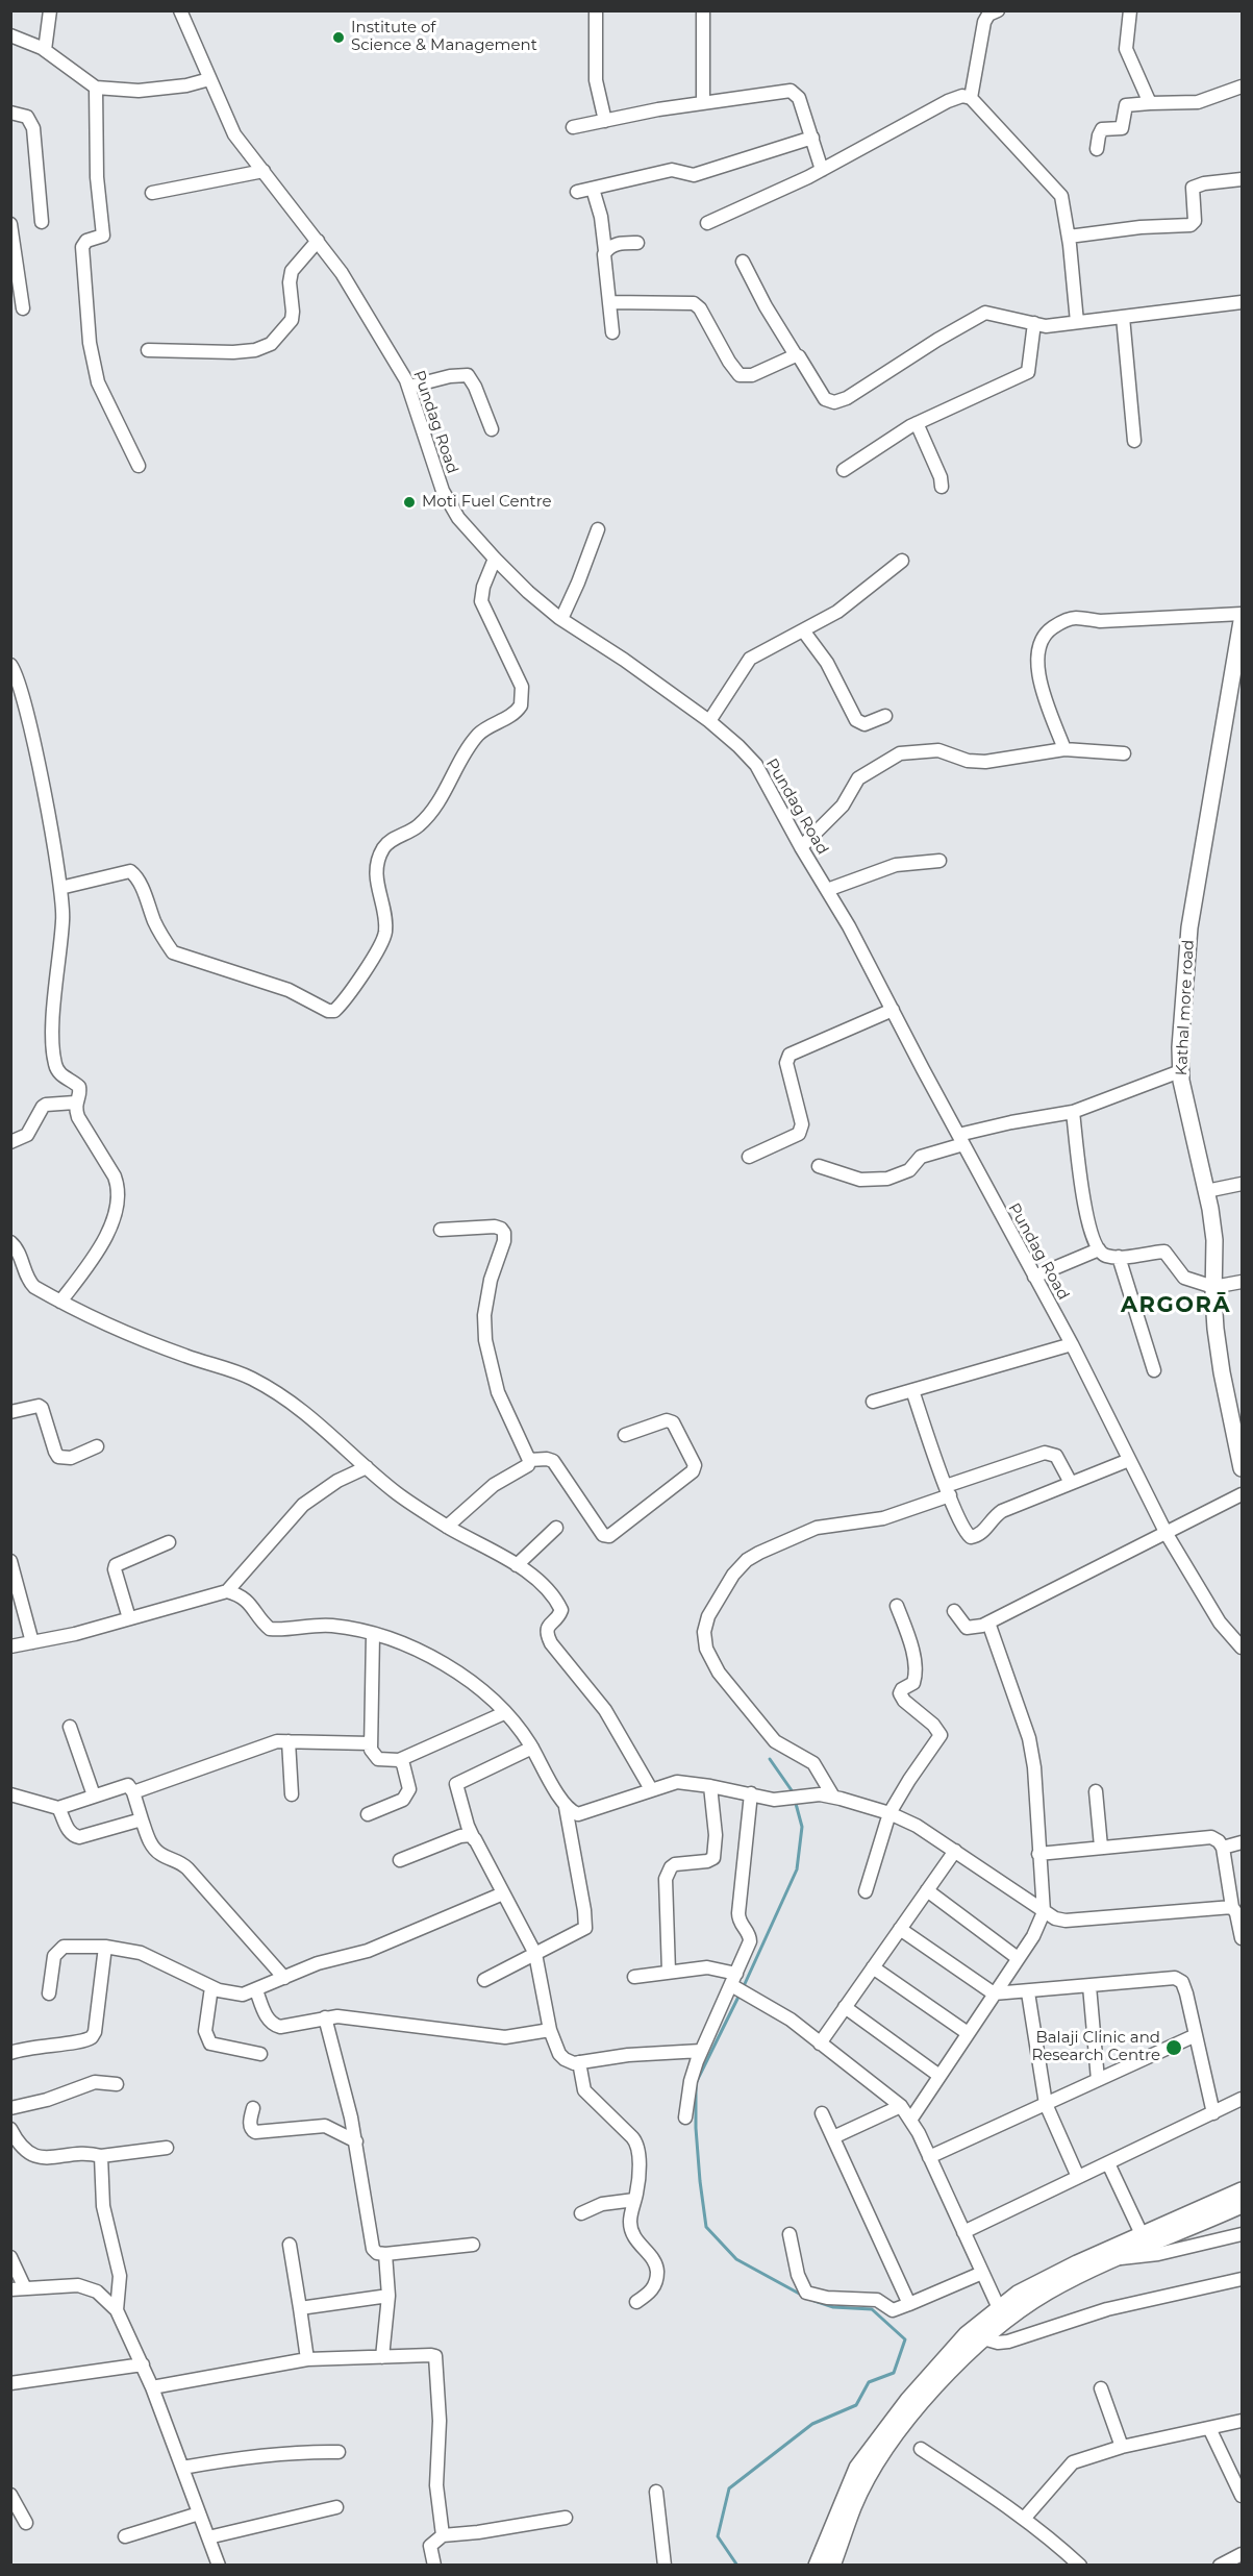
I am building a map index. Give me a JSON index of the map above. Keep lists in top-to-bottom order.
{
  "streets": {
    "main road": ["Kathal more road"],
    "street": ["Pundag Road"]
  },
  "districts": ["ARGORĀ"],
  "places": ["Institute of Science & Management", "Moti Fuel Centre", "Balaji Clinic and Research Centre"]
}
